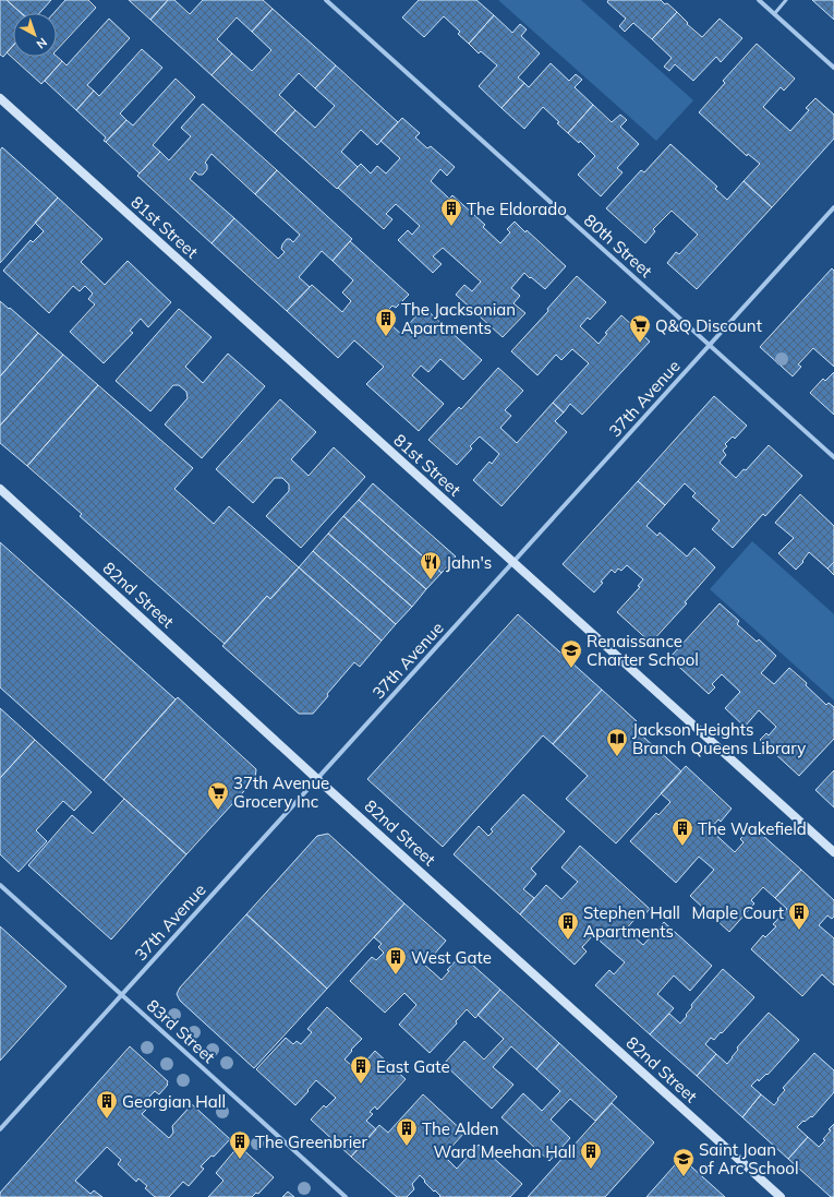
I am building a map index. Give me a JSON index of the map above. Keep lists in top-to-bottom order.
{
  "streets": {
    "street": [
      "81st Street",
      "80th Street",
      "37th Avenue",
      "82nd Street",
      "83rd Street"
    ]
  },
  "crossings": [
    ["81st Street", "37th Avenue"],
    ["80th Street", "37th Avenue"],
    ["37th Avenue", "82nd Street"],
    ["37th Avenue", "83rd Street"]
  ],
  "places": {
    "building": [
      "The Eldorado",
      "The Jacksonian Apartments",
      "The Wakefield",
      "Maple Court",
      "Stephen Hall Apartments",
      "West Gate",
      "East Gate",
      "Georgian Hall",
      "The Alden",
      "The Greenbrier",
      "Ward Meehan Hall"
    ],
    "supermarket": ["Q&Q Discount", "37th Avenue Grocery Inc"],
    "restaurant": ["Jahn's"],
    "school or university": ["Renaissance Charter School", "Saint Joan of Arc School"],
    "library": ["Jackson Heights Branch Queens Library"]
  },
  "north": "bottom right"
}
